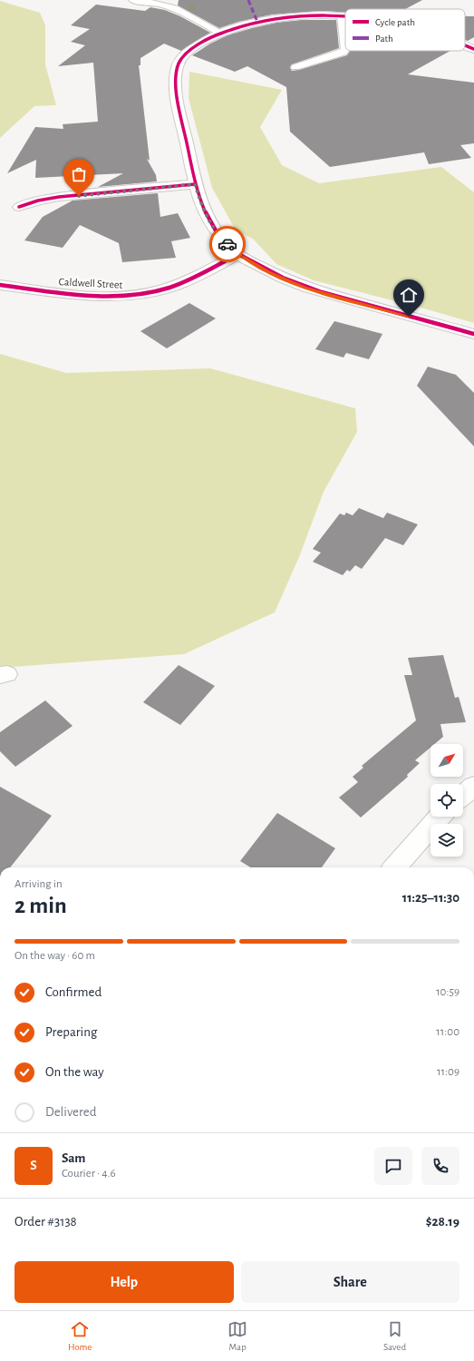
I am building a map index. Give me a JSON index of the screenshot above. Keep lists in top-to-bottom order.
{
  "streets": {
    "street": ["Caldwell Street"]
  },
  "legend": ["Cycle path", "Path"],
  "north": "top right",
  "page": {
    "heading": ["2 min", "Arriving in", "11:25–11:30"],
    "panel": [
      "Sam",
      "Courier · 4.6",
      "Order #3138",
      "$28.19"
    ],
    "bar": "On the way · 60 m",
    "list": [
      ["Confirmed", "10:59"],
      ["Preparing", "11:00"],
      ["On the way", "11:09"],
      "Delivered"
    ],
    "round": "S",
    "buttons": ["Help", "Share"],
    "tabs": ["Home", "Map", "Saved"]
  }
}
